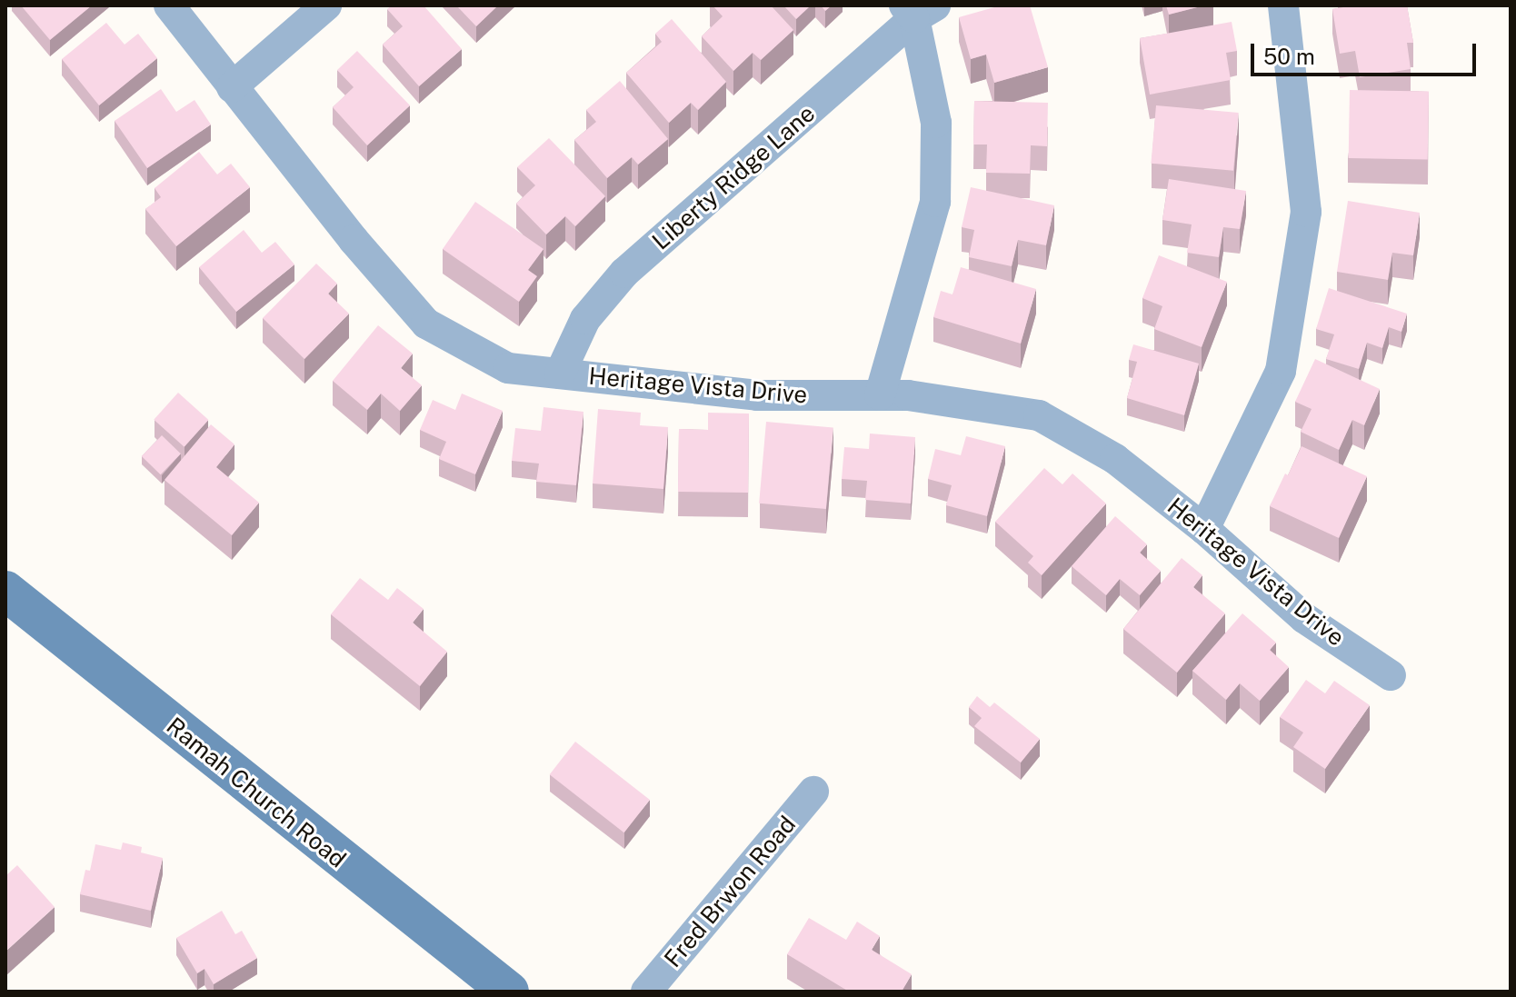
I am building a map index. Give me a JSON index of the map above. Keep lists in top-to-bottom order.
{
  "streets": {
    "main road": ["Ramah Church Road"],
    "street": ["Liberty Ridge Lane", "Heritage Vista Drive", "Fred Brwon Road"]
  },
  "crossings": [
    ["Liberty Ridge Lane", "Heritage Vista Drive"]
  ],
  "scale_bar": "50 m"
}
